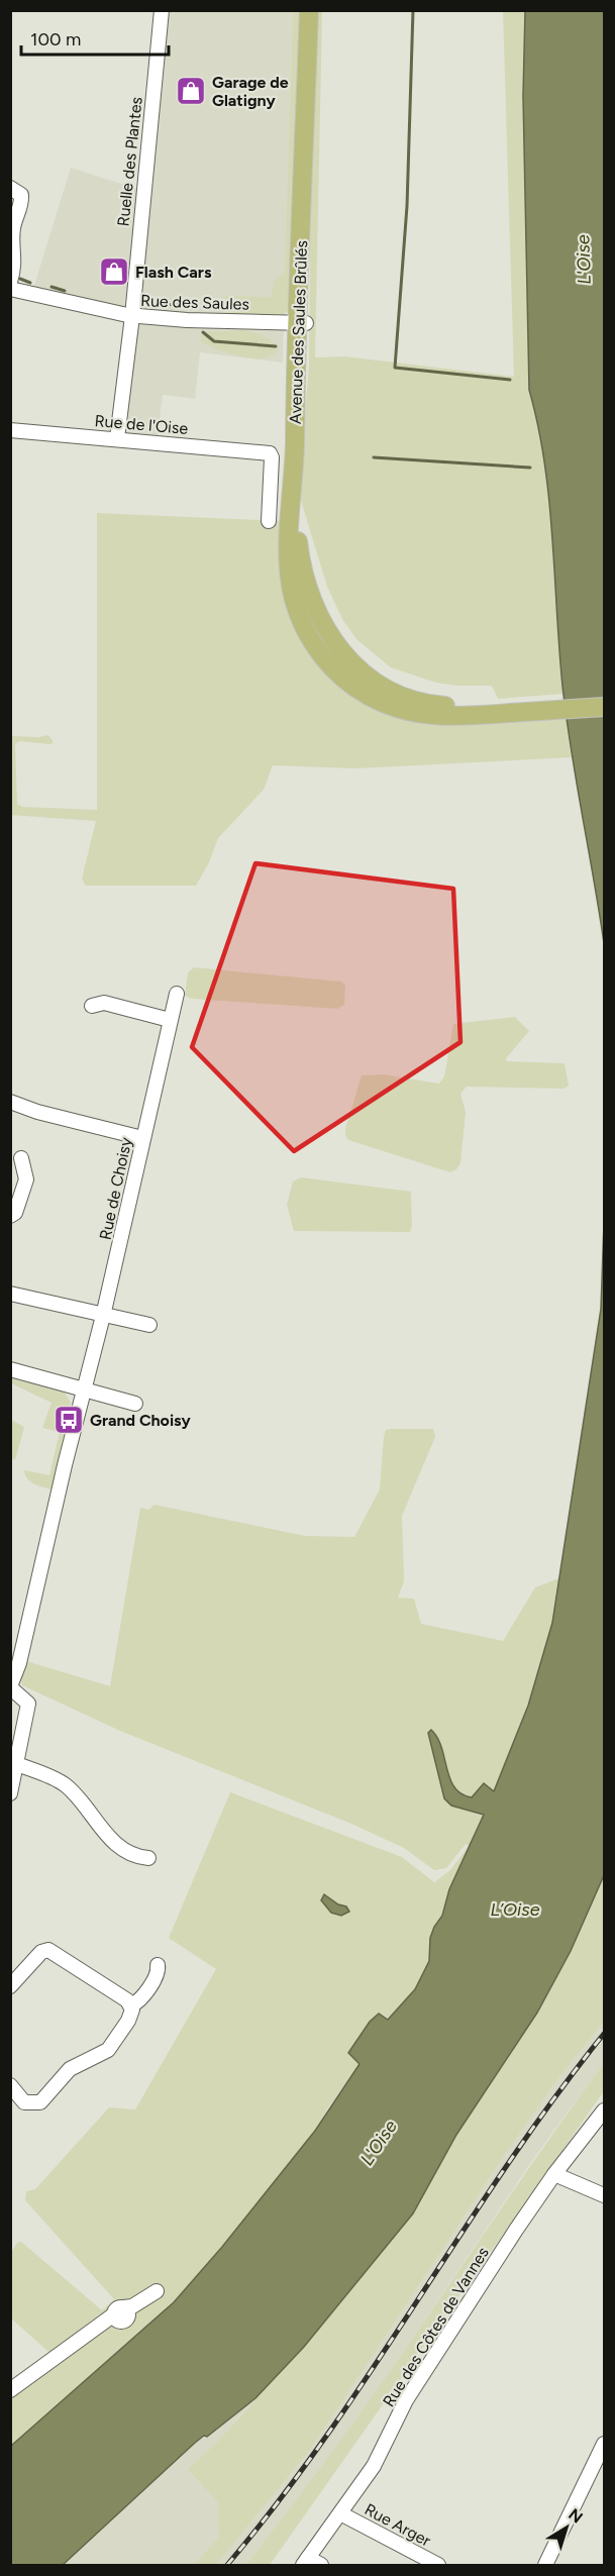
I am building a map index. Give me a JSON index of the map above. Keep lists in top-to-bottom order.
{
  "streets": {
    "main road": ["Avenue des Saules Brûlés"],
    "street": [
      "Ruelle des Plantes",
      "Rue des Saules",
      "Rue de l'Oise",
      "Rue de Choisy",
      "Rue des Côtes de Vannes",
      "Rue Arger"
    ]
  },
  "crossings": [
    ["Ruelle des Plantes", "Rue des Saules"],
    ["Rue des Saules", "Avenue des Saules Brûlés"],
    ["Rue des Saules", "Rue de l'Oise"],
    ["Rue des Côtes de Vannes", "Rue Arger"]
  ],
  "water": ["L'Oise", "L’Oise"],
  "places": {
    "shop": ["Garage de Glatigny", "Flash Cars"],
    "bus stop": ["Grand Choisy"]
  },
  "scale_bar": "100 m",
  "north": "top right"
}
